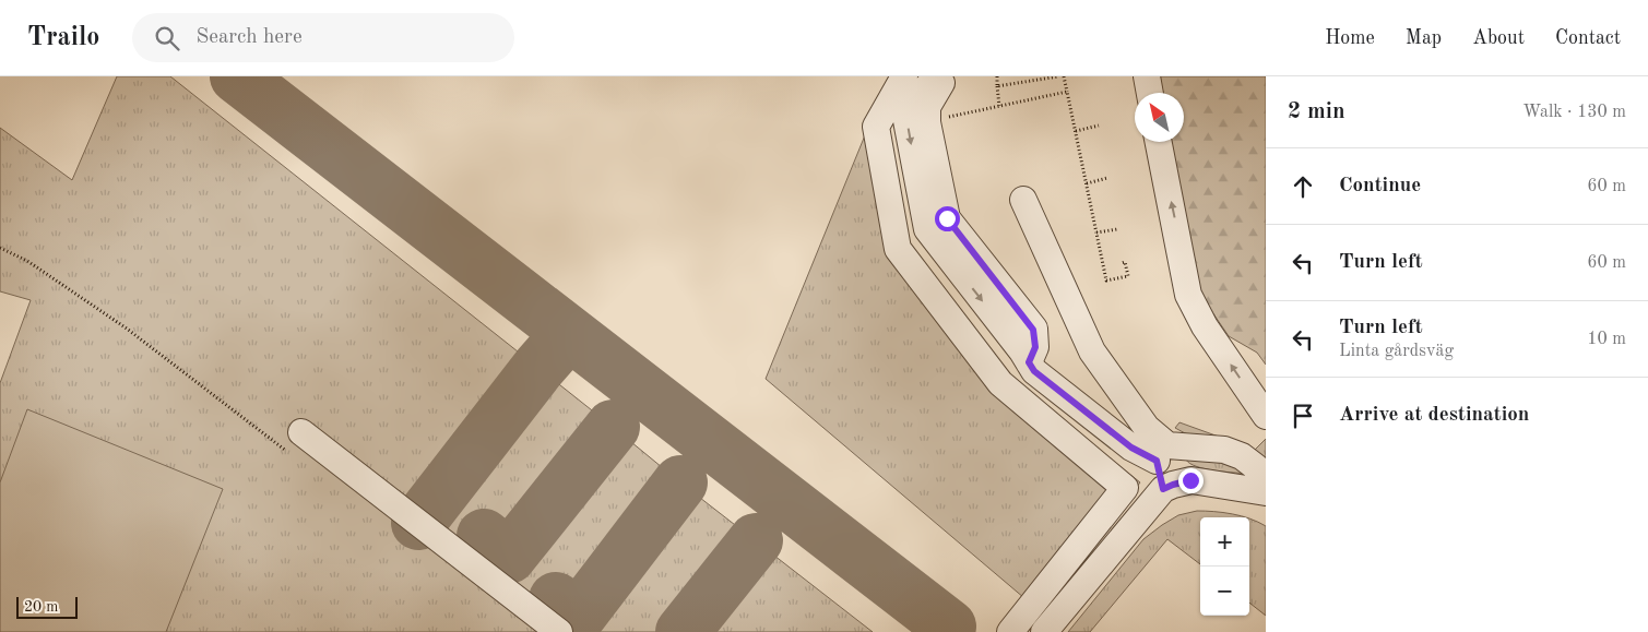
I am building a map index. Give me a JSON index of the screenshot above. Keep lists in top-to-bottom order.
{
  "scale_bar": "20 m",
  "north": "top left",
  "page": {
    "header": "Trailo",
    "search": "Search here",
    "nav": [
      "Home",
      "Map",
      "About",
      "Contact"
    ],
    "heading": ["2 min", "Walk · 130 m"],
    "list": [
      ["Continue", "60 m"],
      ["Turn left", "60 m"],
      ["Turn left", "Linta gårdsväg", "10 m"],
      "Arrive at destination"
    ],
    "map_buttons": ["+", "−"],
    "scale": "20 m"
  }
}
